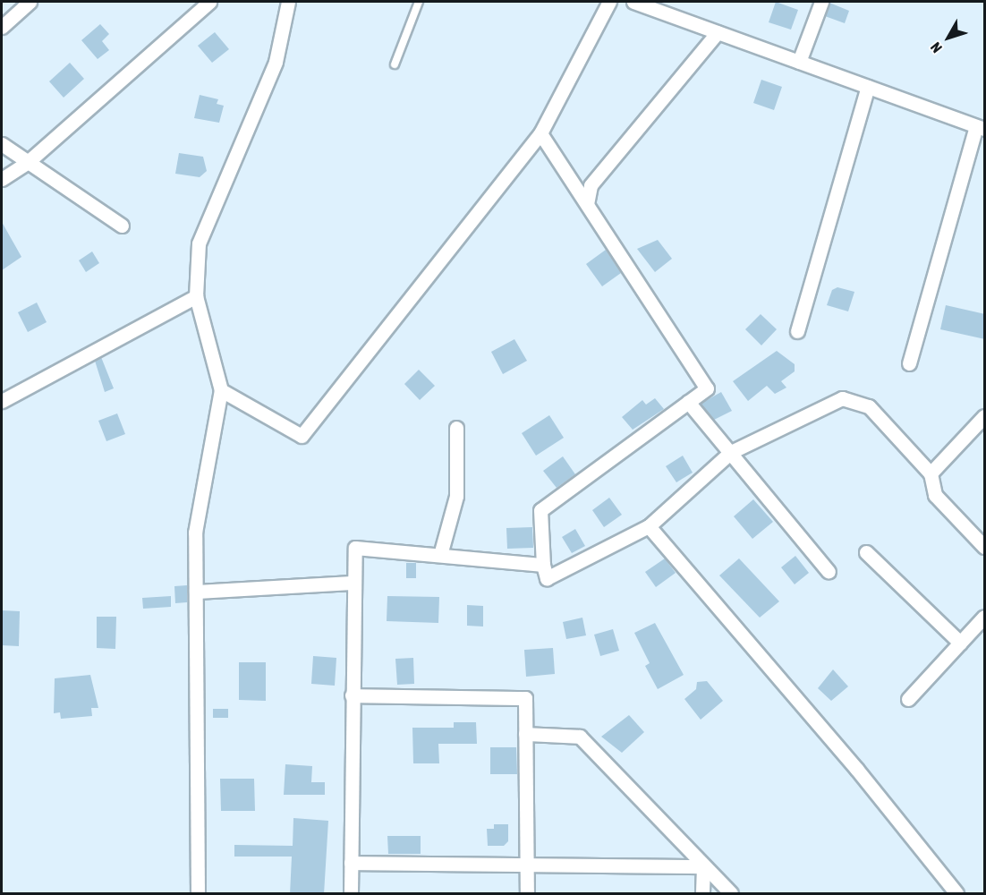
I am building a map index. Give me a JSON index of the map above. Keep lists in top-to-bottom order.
{
  "north": "bottom left"
}
